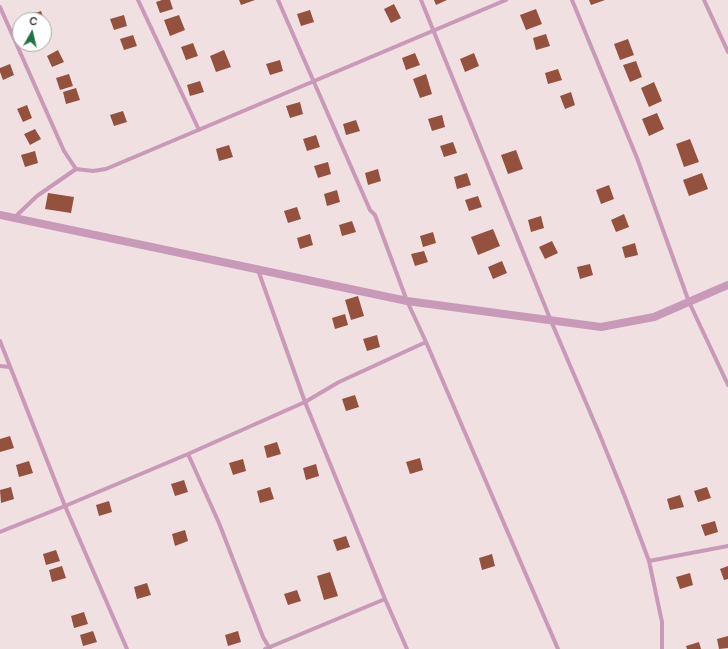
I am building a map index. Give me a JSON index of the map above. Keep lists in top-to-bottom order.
{
  "north": "top"
}
